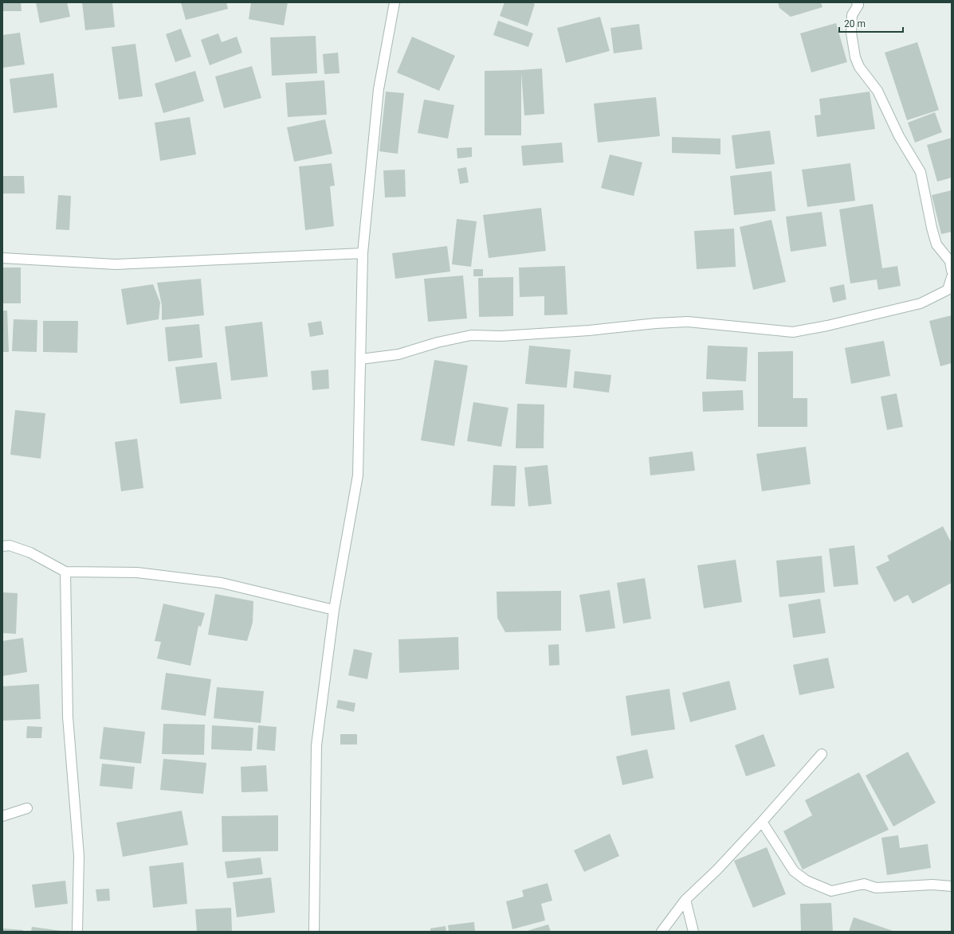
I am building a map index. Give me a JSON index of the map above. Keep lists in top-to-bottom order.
{
  "scale_bar": "20 m"
}
